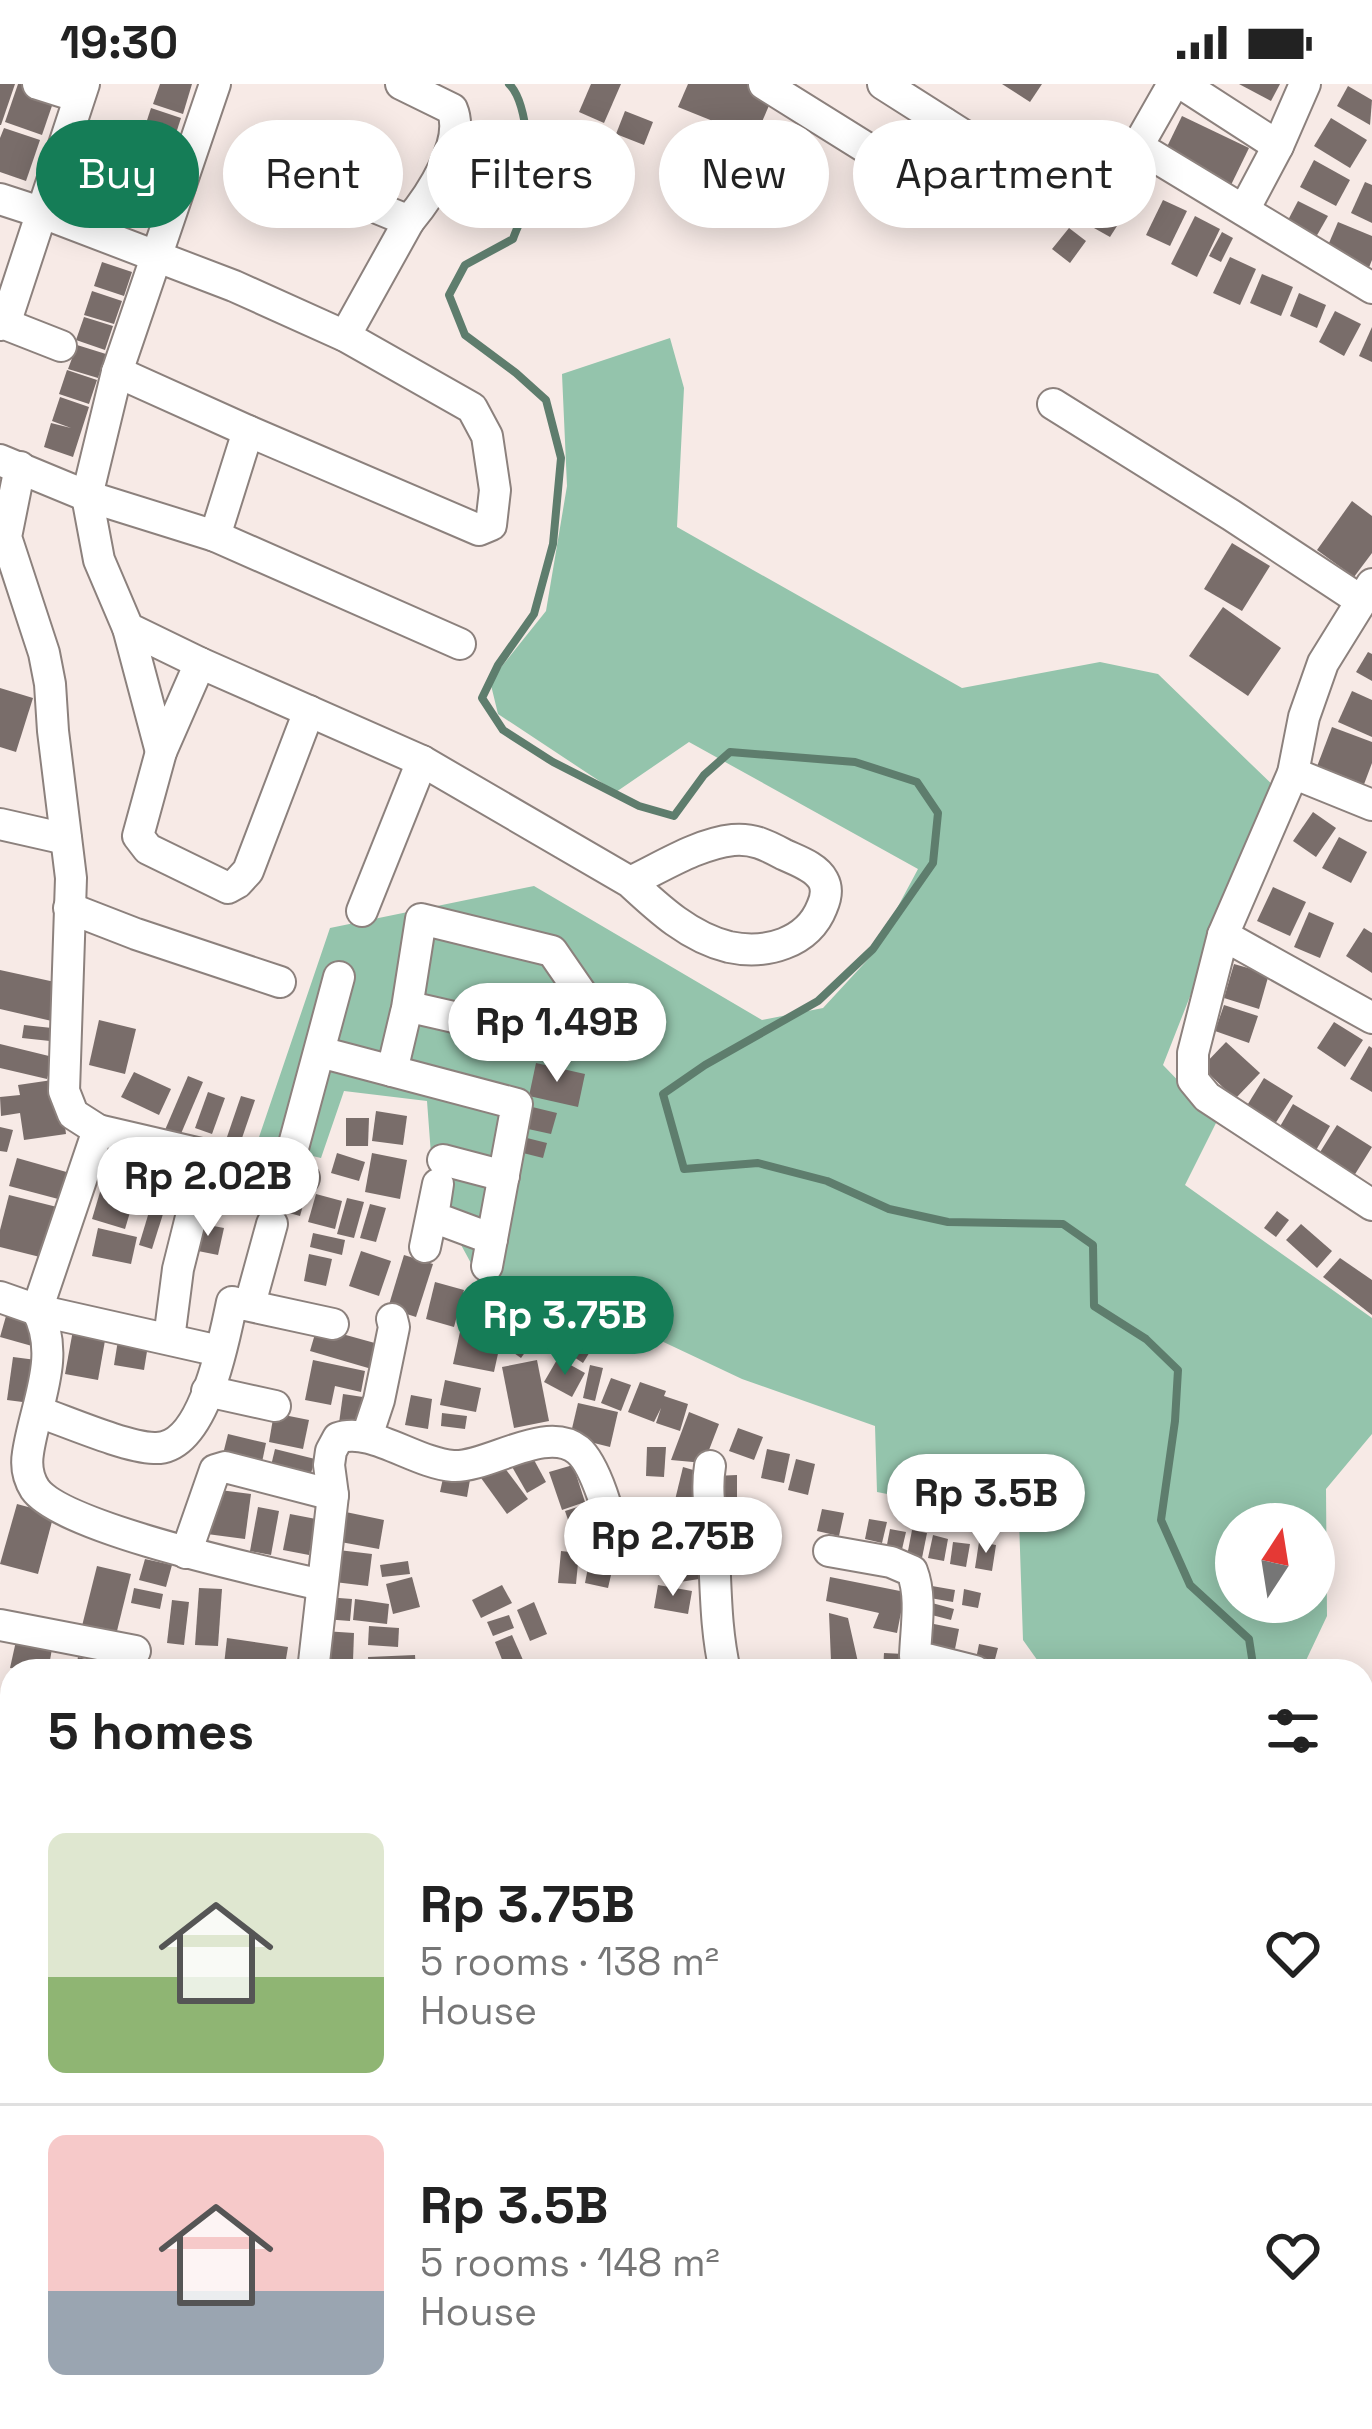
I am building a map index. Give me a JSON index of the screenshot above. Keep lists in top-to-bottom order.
{
  "north": "top",
  "page": {
    "status": "19:30",
    "chip": [
      "Buy",
      "Rent",
      "Filters",
      "New",
      "Apartment"
    ],
    "price": [
      "Rp 1.49B",
      "Rp 2.02B",
      "Rp 3.75B",
      "Rp 3.5B",
      "Rp 2.75B"
    ],
    "heading": "5 homes",
    "list": [
      {
        "name": "Rp 3.75B",
        "note": "5 rooms · 138 m² · House"
      },
      {
        "name": "Rp 3.5B",
        "note": "5 rooms · 148 m² · House"
      }
    ]
  }
}
